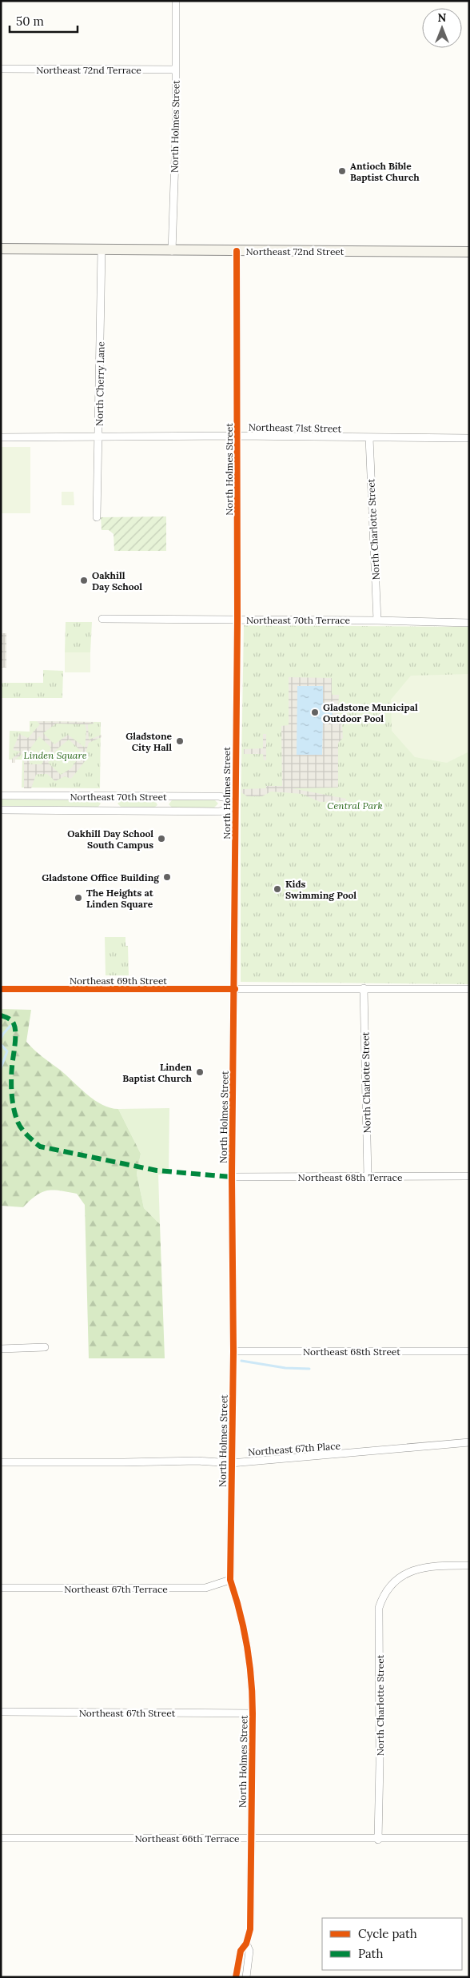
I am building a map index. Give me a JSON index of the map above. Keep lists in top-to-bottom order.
{
  "streets": {
    "main road": ["Northeast 72nd Street"],
    "street": [
      "Northeast 72nd Terrace",
      "North Holmes Street",
      "North Cherry Lane",
      "Northeast 71st Street",
      "North Charlotte Street",
      "Northeast 70th Terrace",
      "Northeast 70th Street",
      "Northeast 69th Street",
      "Northeast 68th Terrace",
      "Northeast 68th Street",
      "Northeast 67th Place",
      "Northeast 67th Terrace",
      "Northeast 67th Street",
      "Northeast 66th Terrace"
    ]
  },
  "crossings": [
    ["Northeast 72nd Terrace", "North Holmes Street"],
    ["North Holmes Street", "Northeast 72nd Street"],
    ["North Holmes Street", "Northeast 71st Street"],
    ["North Holmes Street", "Northeast 70th Terrace"],
    ["North Holmes Street", "Northeast 70th Street"],
    ["North Holmes Street", "Northeast 69th Street"],
    ["North Holmes Street", "Northeast 68th Terrace"],
    ["North Holmes Street", "Northeast 68th Street"],
    ["North Holmes Street", "Northeast 67th Place"],
    ["North Holmes Street", "Northeast 67th Terrace"],
    ["North Holmes Street", "Northeast 67th Street"],
    ["North Holmes Street", "Northeast 66th Terrace"],
    ["Northeast 72nd Street", "North Cherry Lane"],
    ["North Cherry Lane", "Northeast 71st Street"],
    ["Northeast 71st Street", "North Charlotte Street"],
    ["North Charlotte Street", "Northeast 70th Terrace"],
    ["North Charlotte Street", "Northeast 69th Street"],
    ["North Charlotte Street", "Northeast 68th Terrace"],
    ["North Charlotte Street", "Northeast 66th Terrace"]
  ],
  "parks": ["Linden Square", "Central Park"],
  "places": [
    "Antioch Bible Baptist Church",
    "Oakhill Day School",
    "Gladstone Municipal Outdoor Pool",
    "Gladstone City Hall",
    "Oakhill Day School South Campus",
    "Gladstone Office Building",
    "Kids Swimming Pool",
    "The Heights at Linden Square",
    "Linden Baptist Church"
  ],
  "legend": ["Cycle path", "Path"],
  "scale_bar": "50 m",
  "north": "top"
}
